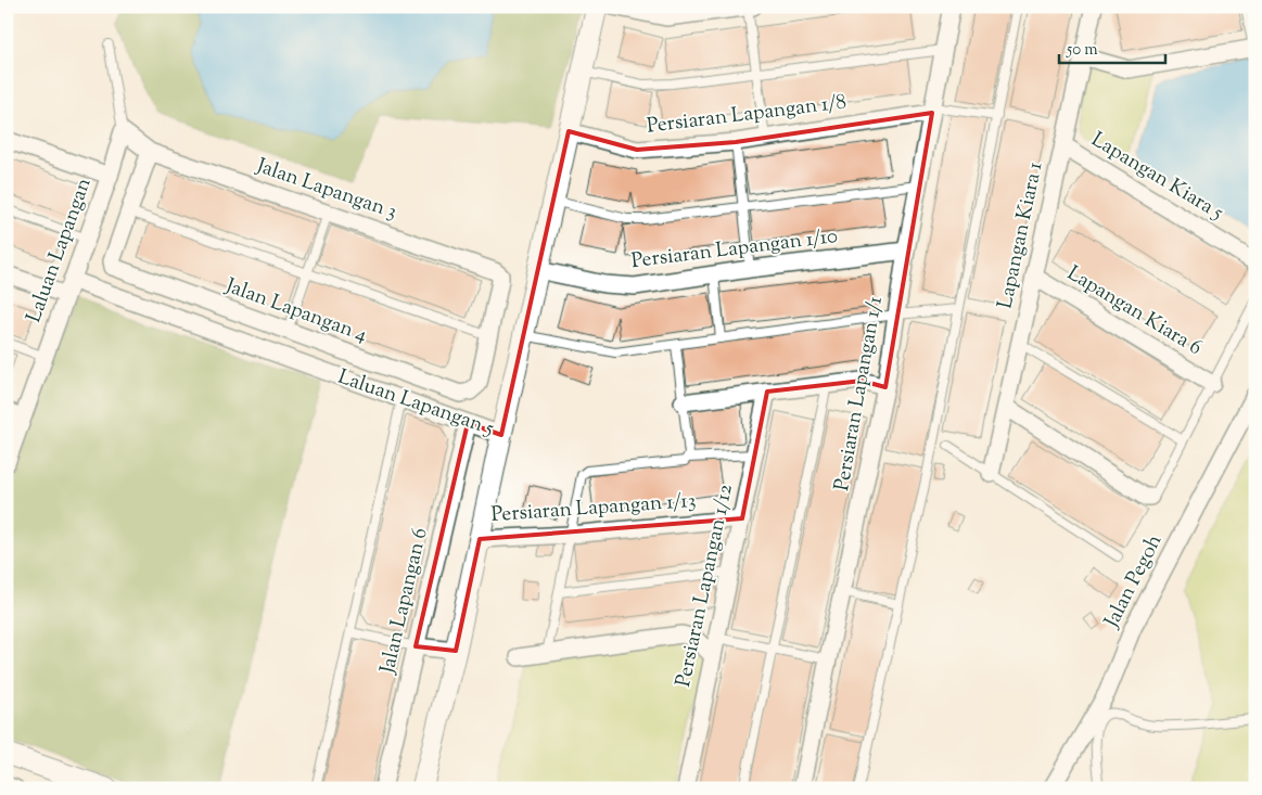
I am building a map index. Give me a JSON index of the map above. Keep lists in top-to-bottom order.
{
  "streets": {
    "street": [
      "Persiaran Lapangan 1/8",
      "Lapangan Kiara 5",
      "Jalan Lapangan 3",
      "Lapangan Kiara 1",
      "Persiaran Lapangan 1/10",
      "Laluan Lapangan",
      "Jalan Lapangan 4",
      "Lapangan Kiara 6",
      "Persiaran Lapangan 1/1",
      "Laluan Lapangan 5",
      "Persiaran Lapangan 1/13",
      "Jalan Pegoh",
      "Persiaran Lapangan 1/12",
      "Jalan Lapangan 6"
    ]
  },
  "crossings": [
    ["Persiaran Lapangan 1/8", "Persiaran Lapangan 1/1"],
    ["Persiaran Lapangan 1/8", "Laluan Lapangan 5"],
    ["Lapangan Kiara 5", "Lapangan Kiara 1"],
    ["Jalan Lapangan 3", "Laluan Lapangan"],
    ["Jalan Lapangan 3", "Jalan Lapangan 4"],
    ["Lapangan Kiara 1", "Lapangan Kiara 6"],
    ["Persiaran Lapangan 1/10", "Persiaran Lapangan 1/1"],
    ["Persiaran Lapangan 1/10", "Laluan Lapangan 5"],
    ["Laluan Lapangan", "Laluan Lapangan 5"],
    ["Laluan Lapangan 5", "Jalan Lapangan 6"],
    ["Persiaran Lapangan 1/13", "Persiaran Lapangan 1/12"]
  ],
  "scale_bar": "50 m"
}
